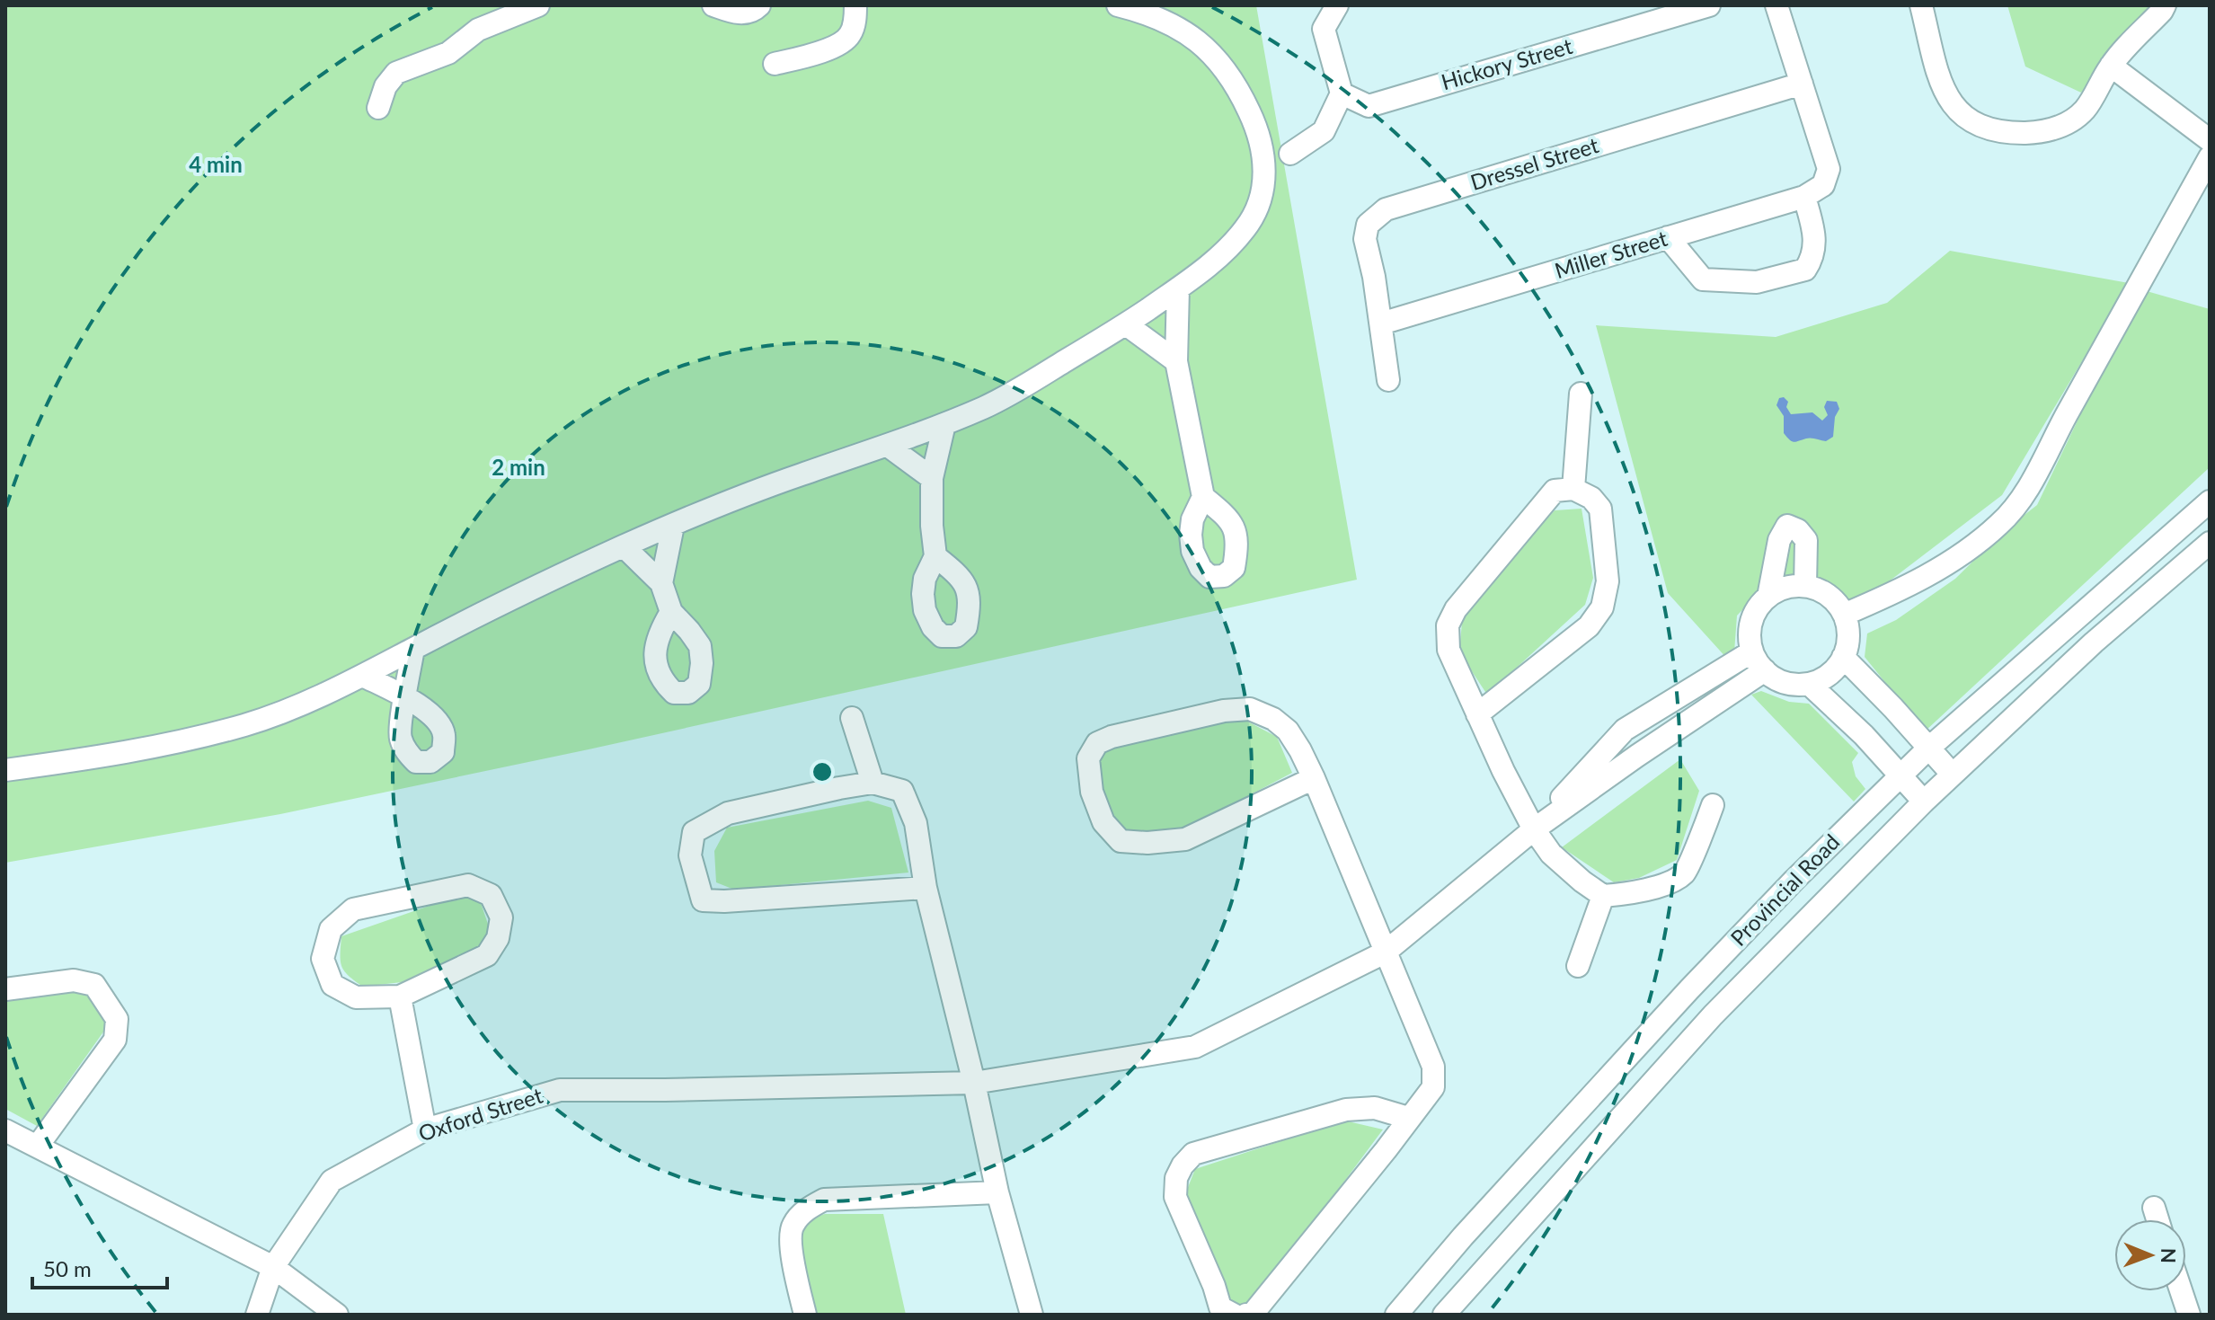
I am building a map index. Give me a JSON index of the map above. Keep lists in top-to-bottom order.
{
  "streets": {
    "street": [
      "Hickory Street",
      "Dressel Street",
      "Miller Street",
      "Provincial Road",
      "Oxford Street"
    ]
  },
  "crossings": [
    ["Dressel Street", "Miller Street"]
  ],
  "scale_bar": "50 m",
  "north": "right",
  "rings": ["4 min", "2 min"]
}
